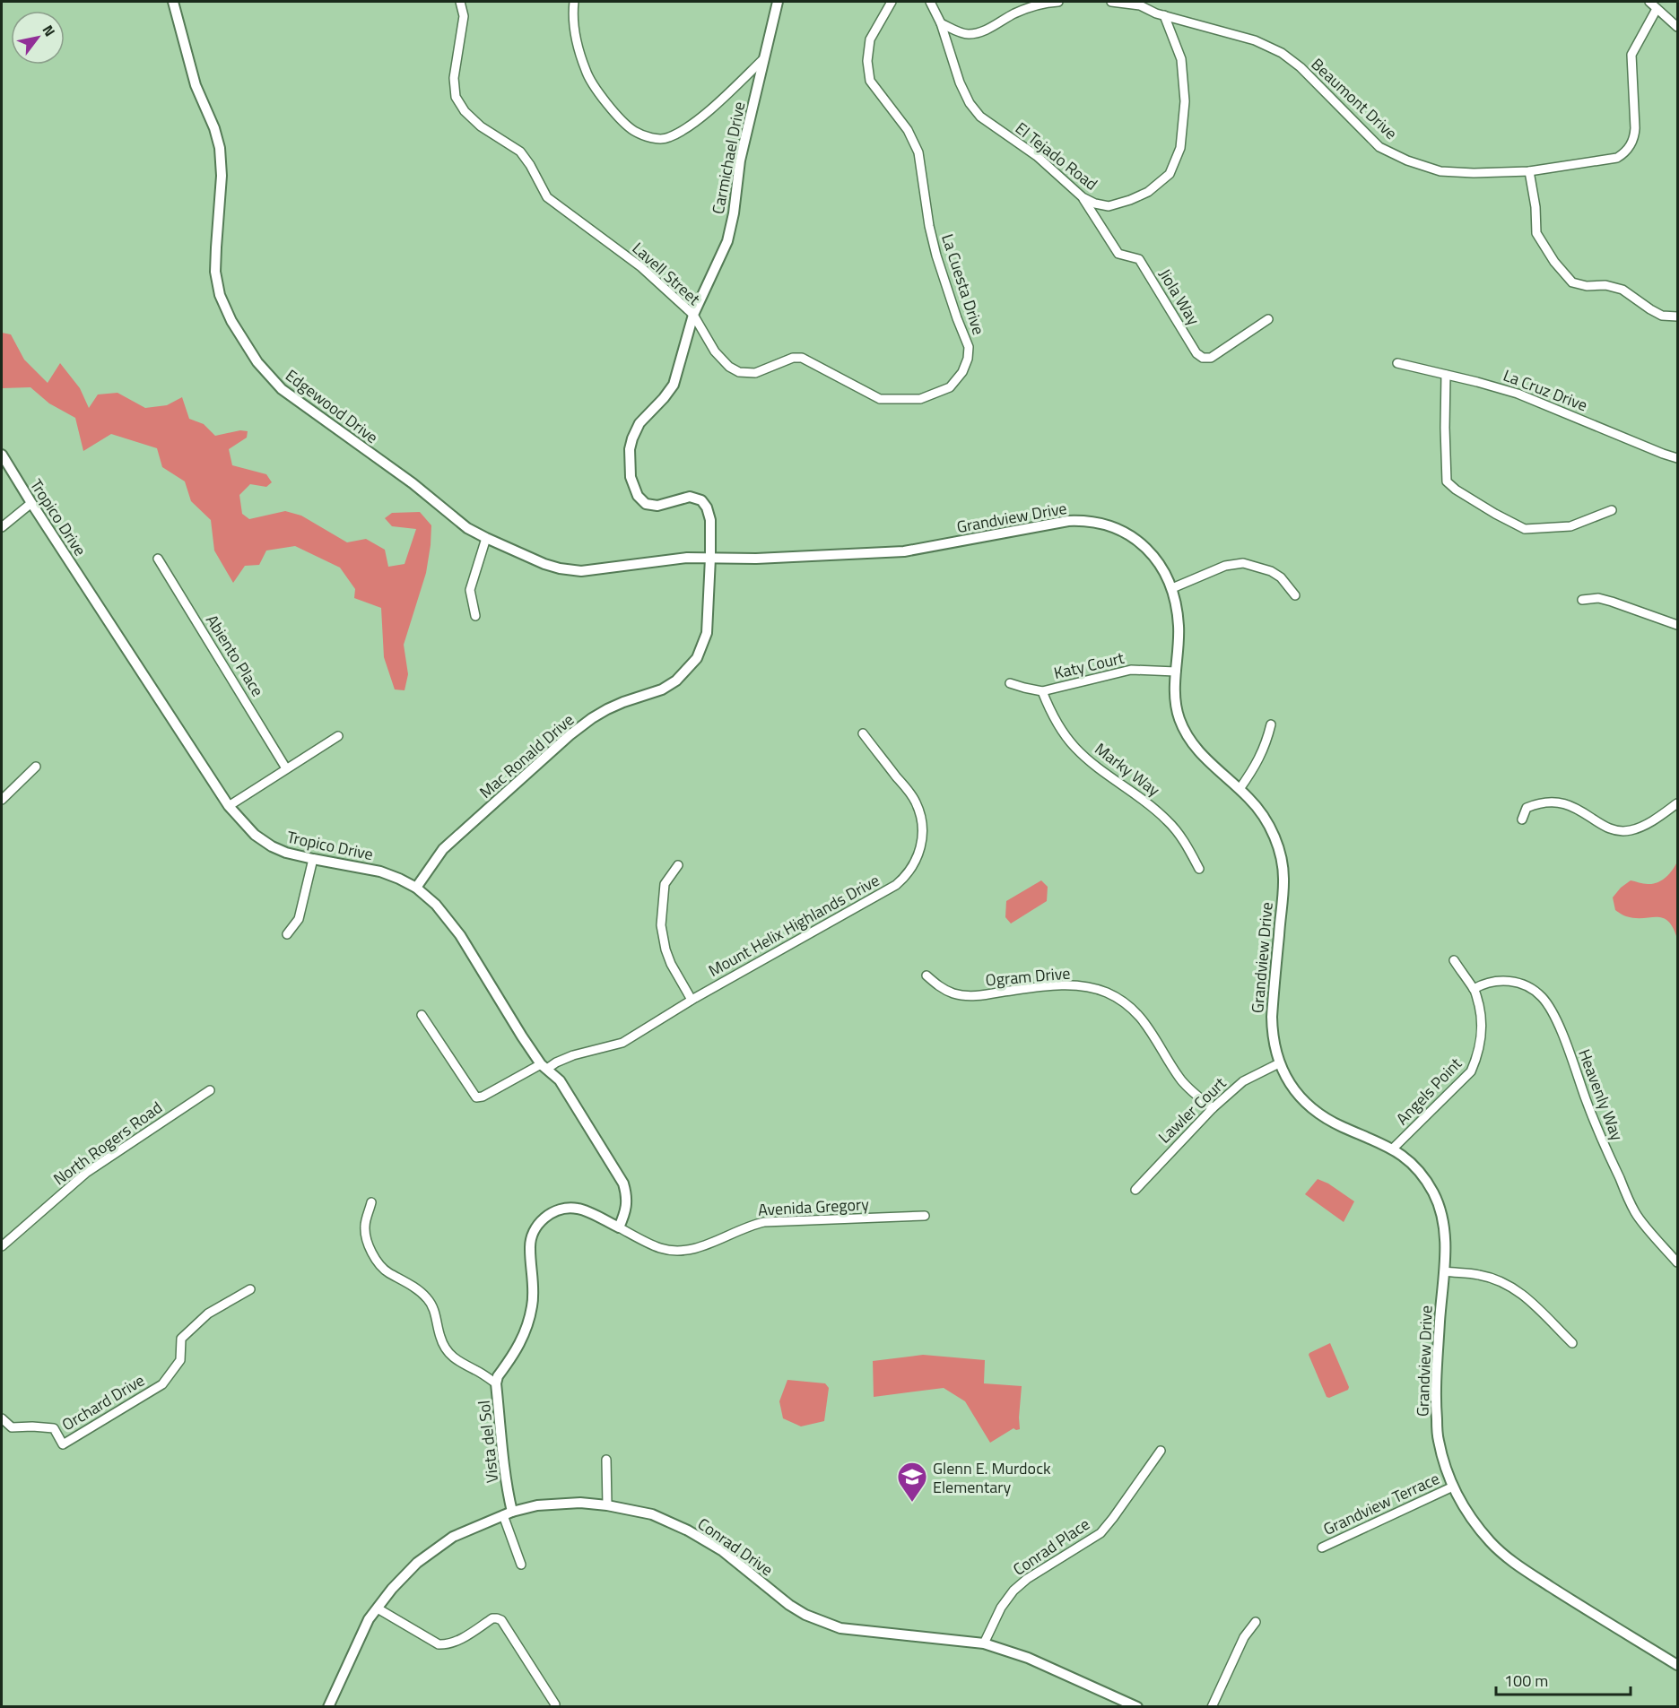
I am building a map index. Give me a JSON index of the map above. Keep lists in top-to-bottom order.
{
  "streets": {
    "street": [
      "Beaumont Drive",
      "El Tejado Road",
      "Carmichael Drive",
      "Lavell Street",
      "La Cuesta Drive",
      "Jiola Way",
      "La Cruz Drive",
      "Edgewood Drive",
      "Tropico Drive",
      "Grandview Drive",
      "Abiento Place",
      "Katy Court",
      "Mac Ronald Drive",
      "Marky Way",
      "Mount Helix Highlands Drive",
      "Ogram Drive",
      "Angels Point",
      "Heavenly Way",
      "Lawler Court",
      "North Rogers Road",
      "Avenida Gregory",
      "Orchard Drive",
      "Vista del Sol",
      "Grandview Terrace",
      "Conrad Drive",
      "Conrad Place"
    ]
  },
  "crossings": [
    ["Beaumont Drive", "El Tejado Road"],
    ["El Tejado Road", "Jiola Way"],
    ["Carmichael Drive", "Lavell Street"],
    ["Carmichael Drive", "La Cuesta Drive"],
    ["Lavell Street", "La Cuesta Drive"],
    ["Lavell Street", "Edgewood Drive"],
    ["Lavell Street", "Grandview Drive"],
    ["Lavell Street", "Mac Ronald Drive"],
    ["Edgewood Drive", "Grandview Drive"],
    ["Edgewood Drive", "Mac Ronald Drive"],
    ["Tropico Drive", "Mac Ronald Drive"],
    ["Tropico Drive", "Mount Helix Highlands Drive"],
    ["Tropico Drive", "Avenida Gregory"],
    ["Grandview Drive", "Katy Court"],
    ["Grandview Drive", "Mac Ronald Drive"],
    ["Grandview Drive", "Angels Point"],
    ["Grandview Drive", "Lawler Court"],
    ["Grandview Drive", "Grandview Terrace"],
    ["Katy Court", "Marky Way"],
    ["Ogram Drive", "Lawler Court"],
    ["Angels Point", "Heavenly Way"],
    ["Avenida Gregory", "Vista del Sol"],
    ["Vista del Sol", "Conrad Drive"],
    ["Conrad Drive", "Conrad Place"]
  ],
  "places": {
    "school or university": ["Glenn E. Murdock Elementary"]
  },
  "scale_bar": "100 m",
  "north": "top right"
}
